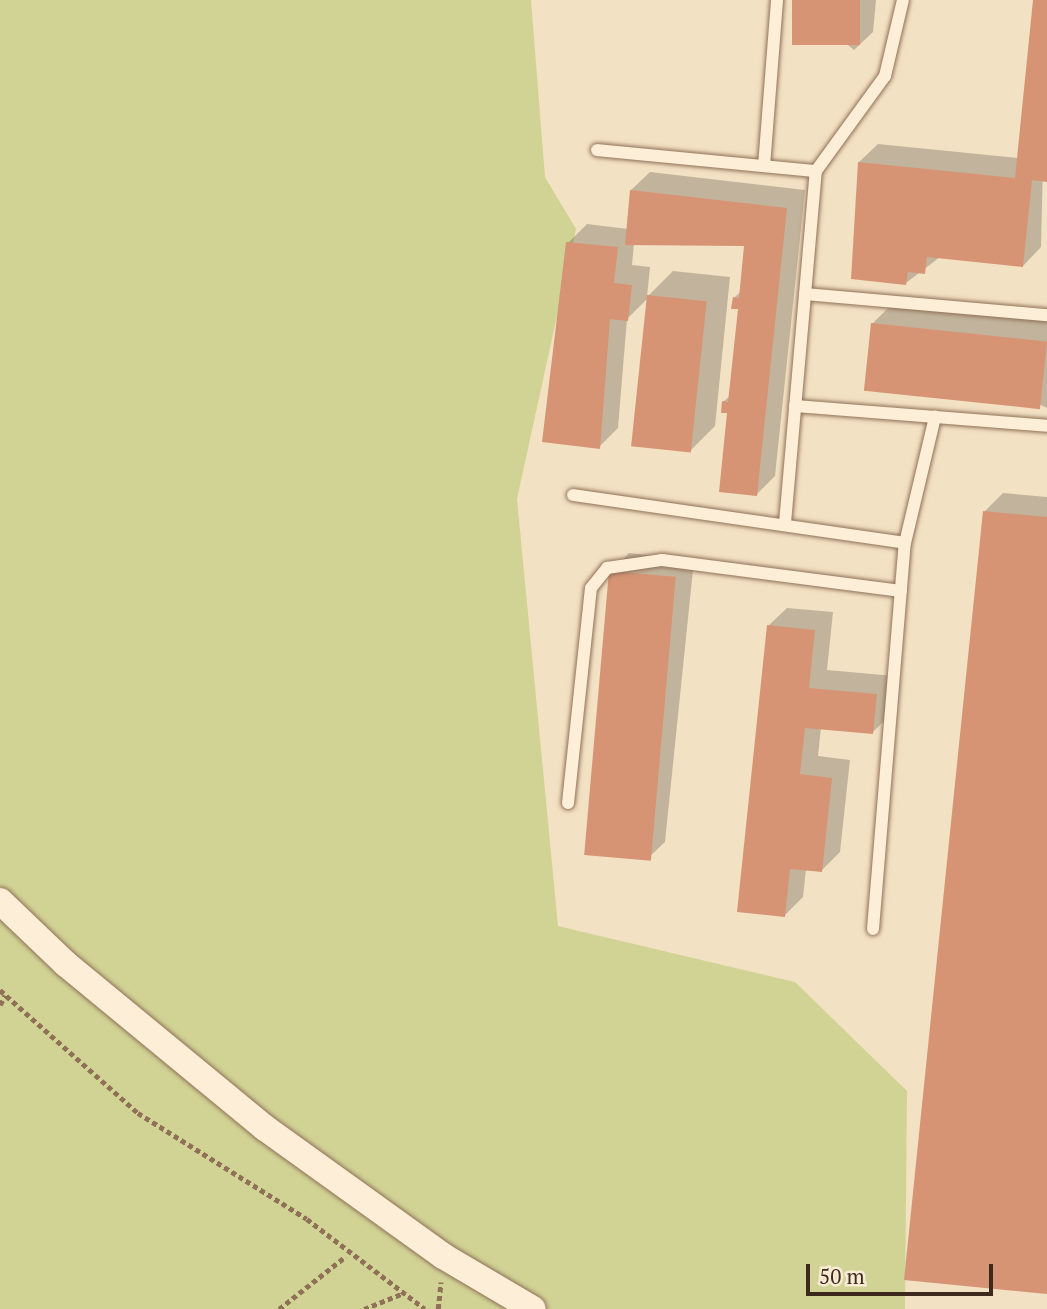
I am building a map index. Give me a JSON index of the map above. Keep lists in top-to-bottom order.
{
  "scale_bar": "50 m"
}
